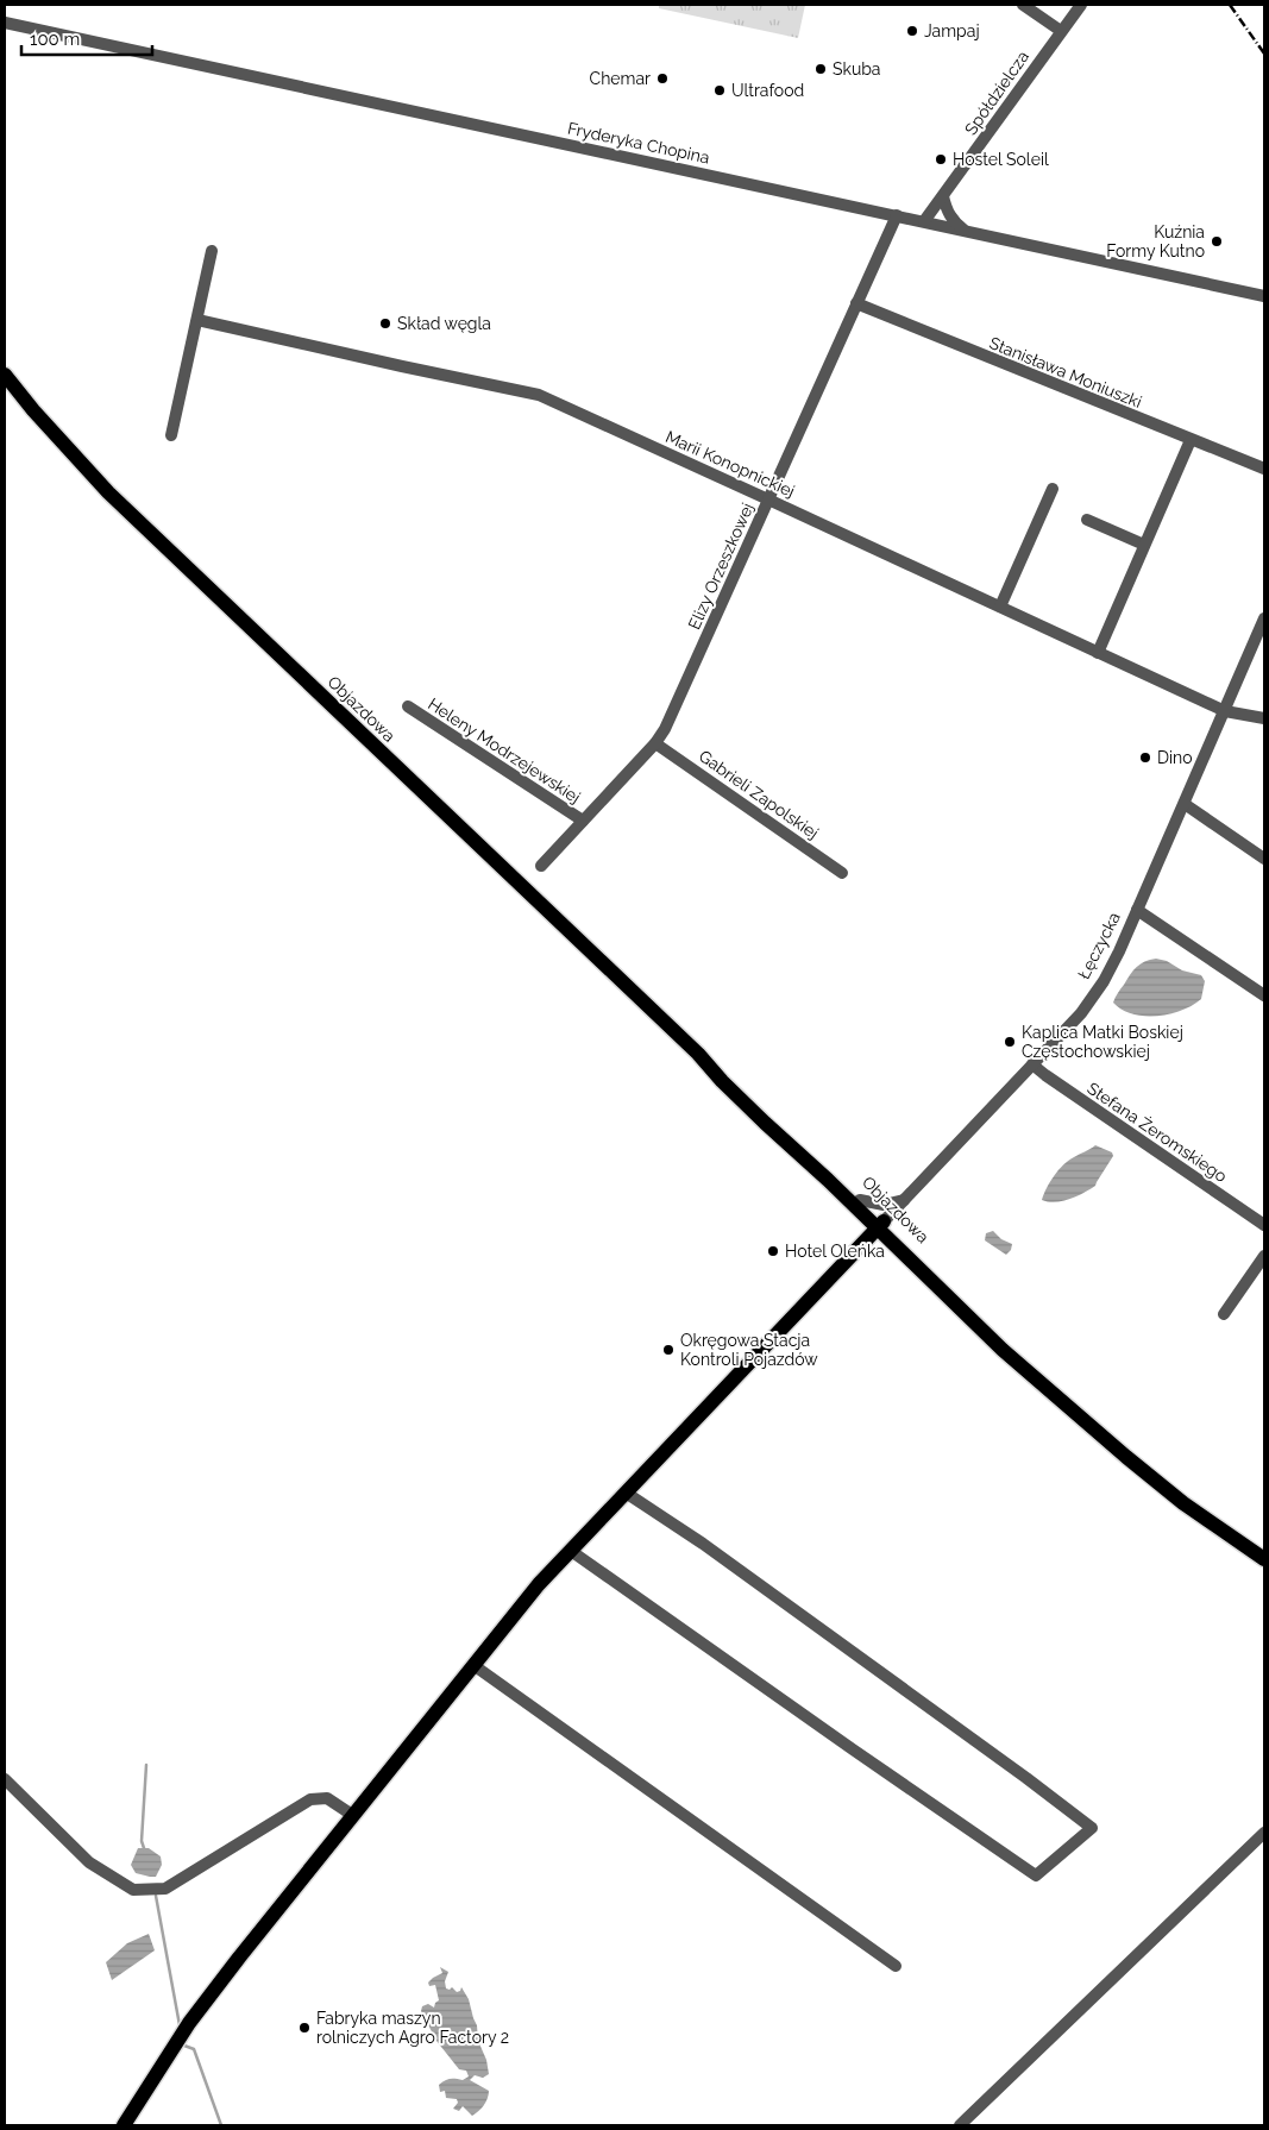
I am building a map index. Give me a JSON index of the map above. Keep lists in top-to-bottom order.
{
  "streets": {
    "main road": ["Objazdowa"],
    "street": [
      "Spółdzielcza",
      "Fryderyka Chopina",
      "Stanisława Moniuszki",
      "Marii Konopnickiej",
      "Elizy Orzeszkowej",
      "Heleny Modrzejewskiej",
      "Gabrieli Zapolskiej",
      "Łęczycka",
      "Stefana Żeromskiego"
    ]
  },
  "crossings": [
    ["Spółdzielcza", "Fryderyka Chopina"],
    ["Fryderyka Chopina", "Elizy Orzeszkowej"],
    ["Stanisława Moniuszki", "Elizy Orzeszkowej"],
    ["Marii Konopnickiej", "Elizy Orzeszkowej"],
    ["Marii Konopnickiej", "Łęczycka"],
    ["Elizy Orzeszkowej", "Heleny Modrzejewskiej"],
    ["Elizy Orzeszkowej", "Gabrieli Zapolskiej"],
    ["Objazdowa", "Łęczycka"],
    ["Łęczycka", "Stefana Żeromskiego"]
  ],
  "places": [
    "Jampaj",
    "Skuba",
    "Chemar",
    "Ultrafood",
    "Hostel Soleil",
    "Kuźnia Formy Kutno",
    "Skład węgla",
    "Dino",
    "Kaplica Matki Boskiej Częstochowskiej",
    "Hotel Oleńka",
    "Okręgowa Stacja Kontroli Pojazdów",
    "Fabryka maszyn rolniczych Agro Factory 2"
  ],
  "scale_bar": "100 m"
}
